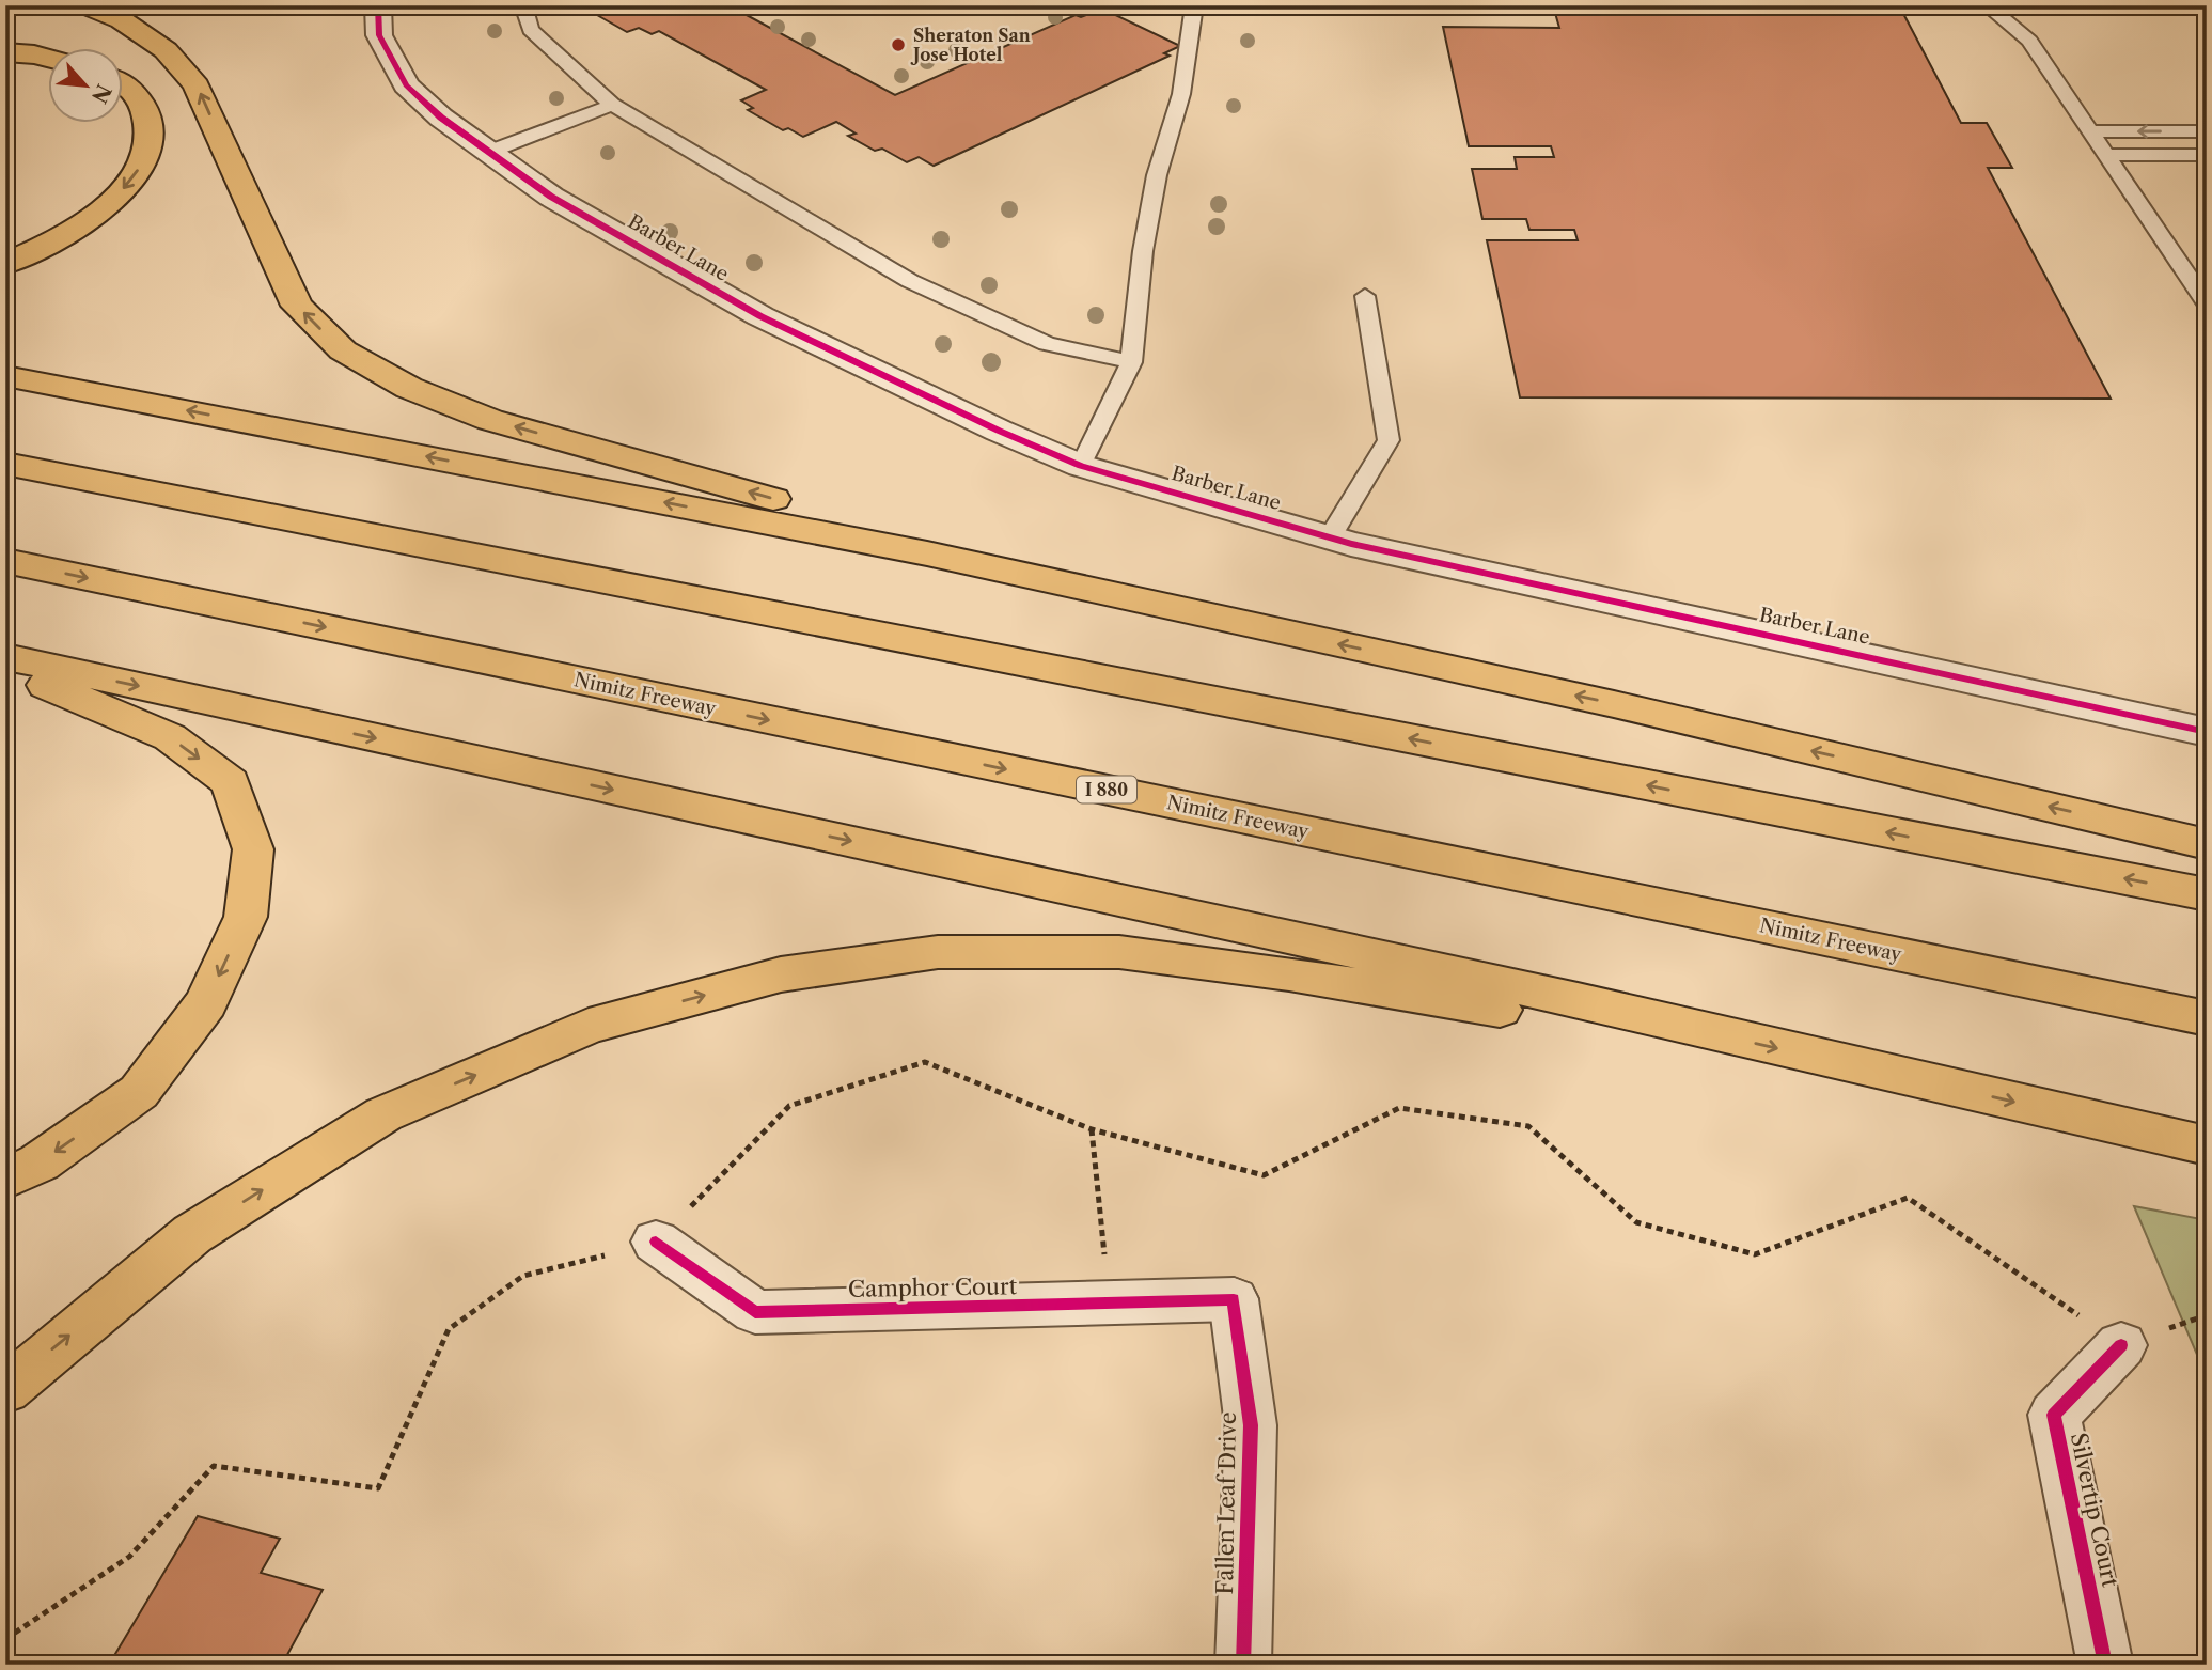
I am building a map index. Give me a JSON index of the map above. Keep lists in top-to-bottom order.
{
  "streets": {
    "highway": ["Nimitz Freeway", "I 880"],
    "street": [
      "Barber Lane",
      "Camphor Court",
      "Fallen Leaf Drive",
      "Silvertip Court"
    ]
  },
  "crossings": [
    ["Camphor Court", "Fallen Leaf Drive"]
  ],
  "places": ["Sheraton San Jose Hotel"],
  "north": "bottom right"
}
